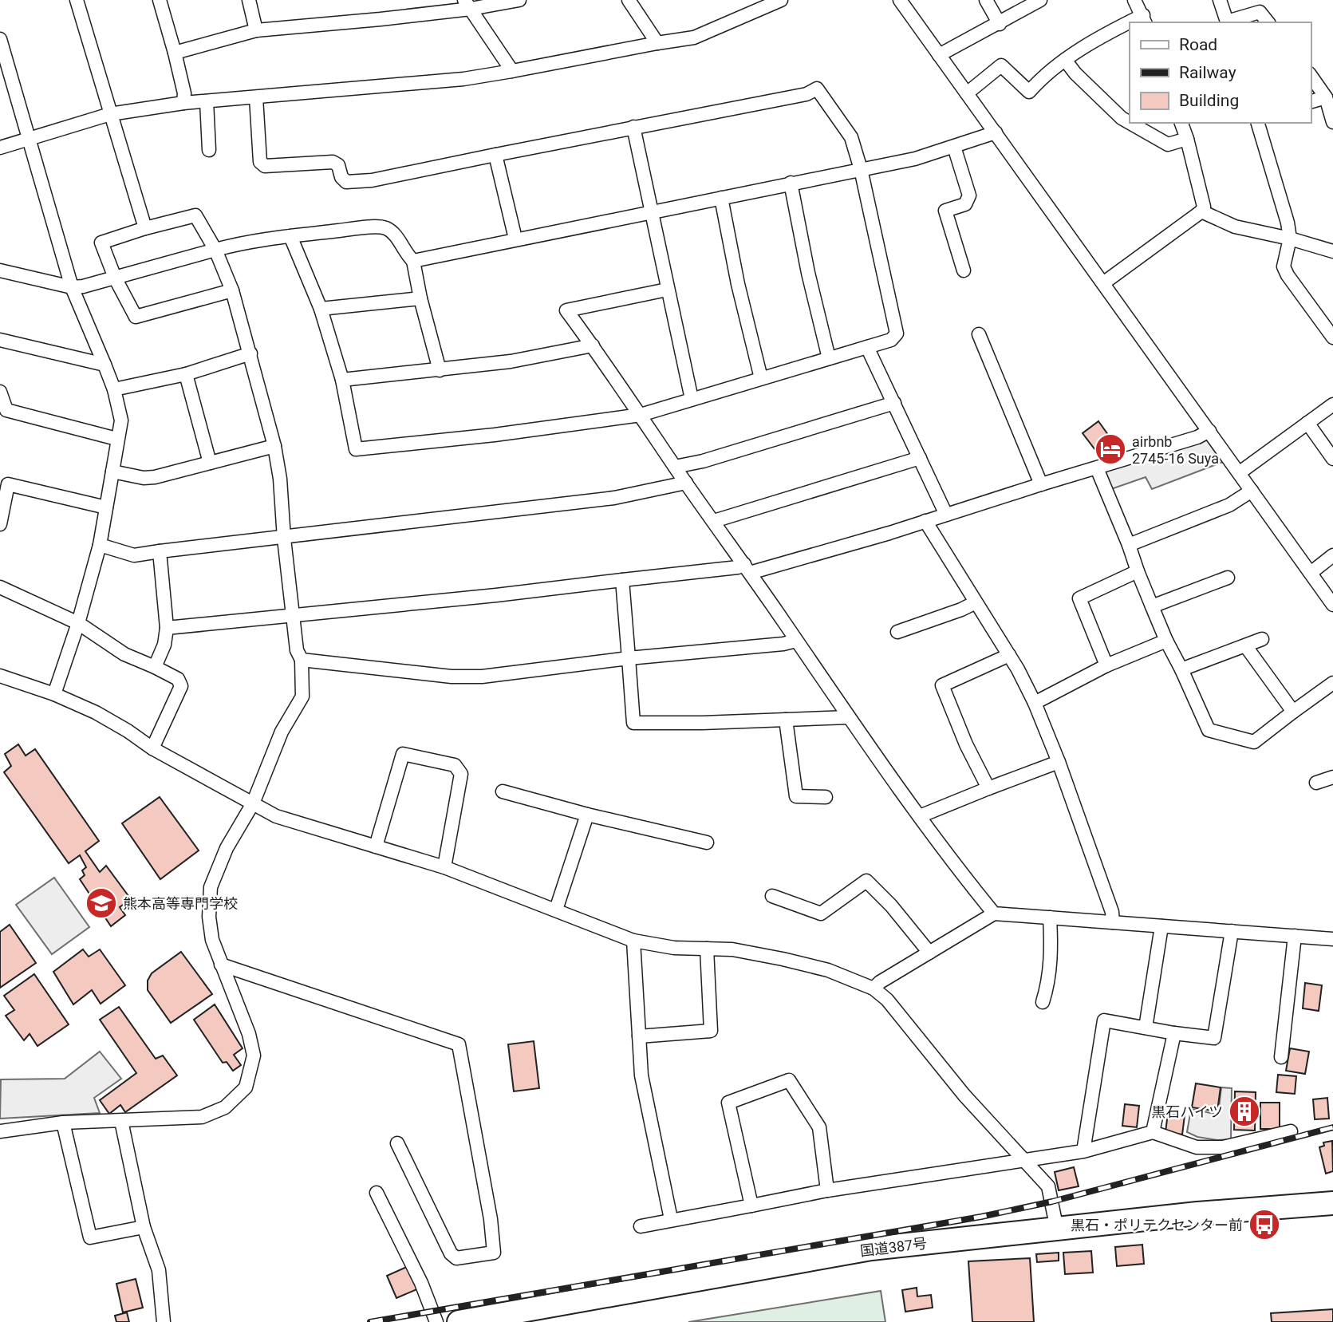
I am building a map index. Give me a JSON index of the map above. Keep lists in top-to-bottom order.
{
  "streets": {
    "highway": ["国道387号"]
  },
  "places": {
    "hotel": ["airbnb 2745-16 Suya"],
    "school or university": ["熊本高等専門学校"],
    "building": ["黒石ハイツ"],
    "bus stop": ["黒石・ポリテクセンター前"]
  },
  "legend": ["Road", "Railway", "Building"]
}
